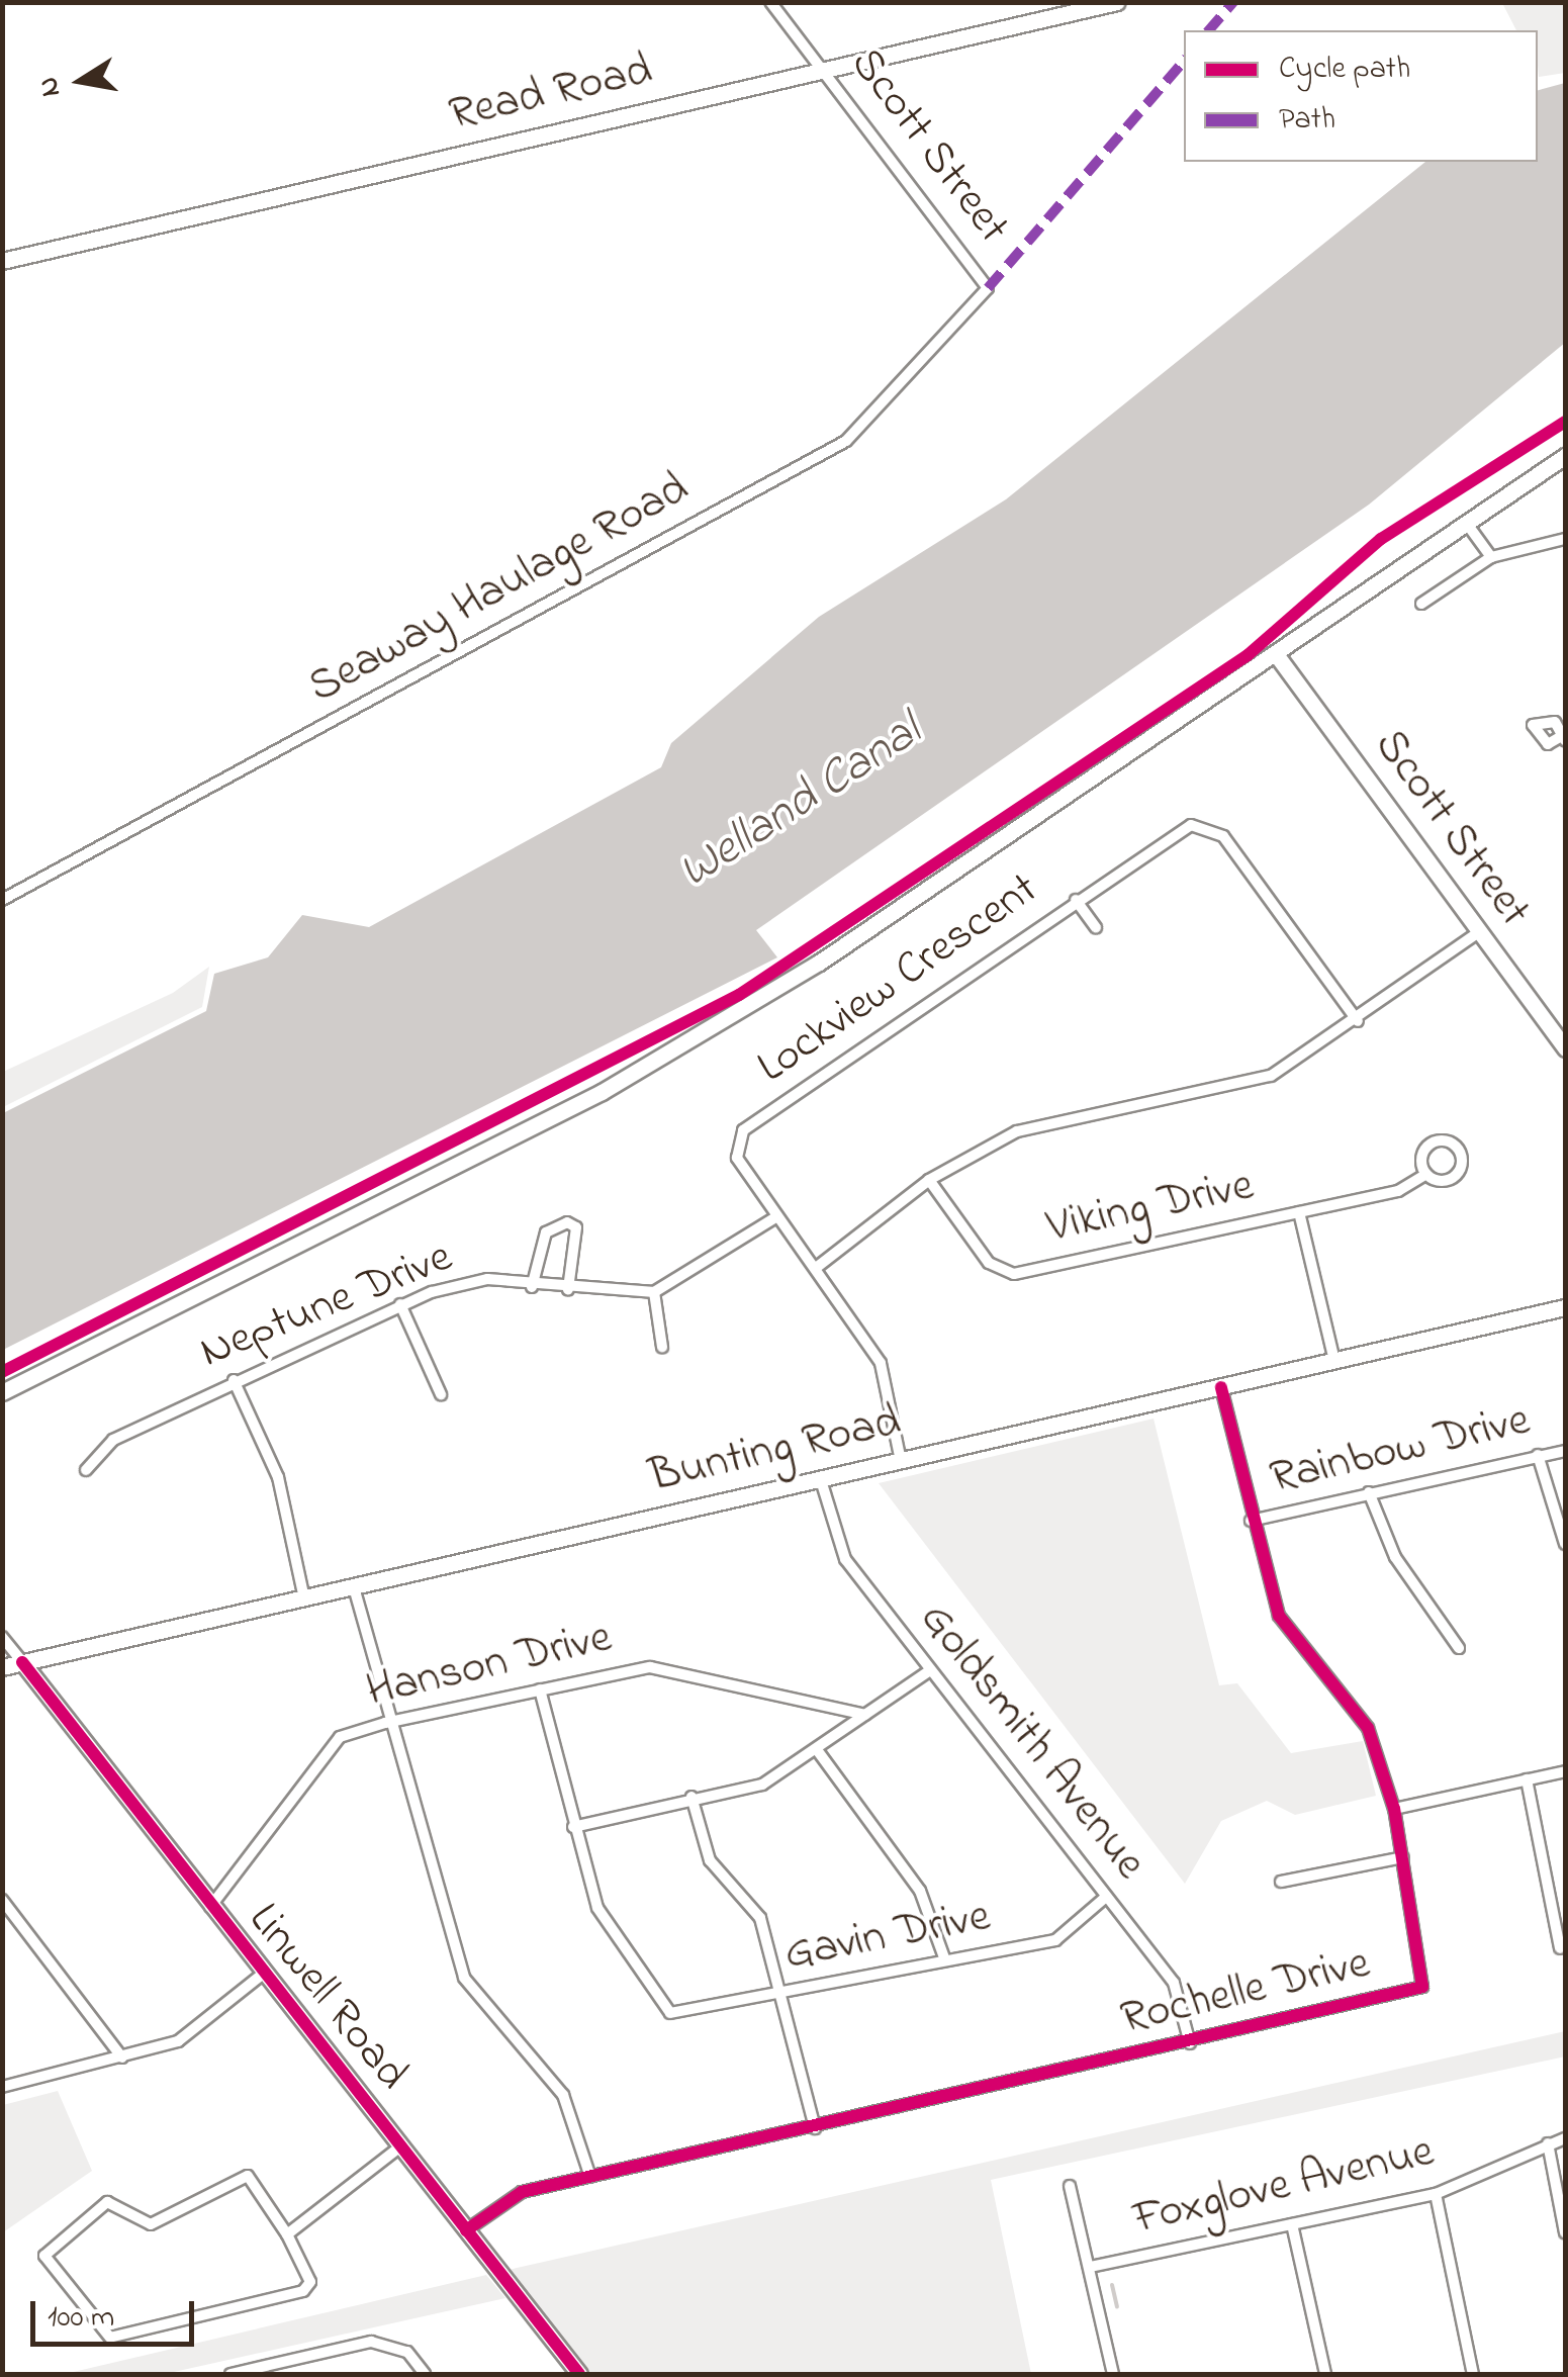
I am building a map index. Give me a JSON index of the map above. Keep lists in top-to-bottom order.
{
  "streets": {
    "main road": [
      "Read Road",
      "Scott Street",
      "Bunting Road",
      "Linwell Road"
    ],
    "street": [
      "Seaway Haulage Road",
      "Lockview Crescent",
      "Viking Drive",
      "Neptune Drive",
      "Rainbow Drive",
      "Hanson Drive",
      "Goldsmith Avenue",
      "Gavin Drive",
      "Rochelle Drive",
      "Foxglove Avenue"
    ]
  },
  "crossings": [
    ["Read Road", "Scott Street"],
    ["Scott Street", "Seaway Haulage Road"],
    ["Lockview Crescent", "Bunting Road"],
    ["Bunting Road", "Goldsmith Avenue"],
    ["Bunting Road", "Rochelle Drive"],
    ["Bunting Road", "Linwell Road"],
    ["Rainbow Drive", "Rochelle Drive"],
    ["Hanson Drive", "Linwell Road"],
    ["Goldsmith Avenue", "Gavin Drive"],
    ["Goldsmith Avenue", "Rochelle Drive"],
    ["Rochelle Drive", "Linwell Road"]
  ],
  "water": ["Welland Canal"],
  "legend": ["Cycle path", "Path"],
  "scale_bar": "100 m",
  "north": "left"
}
